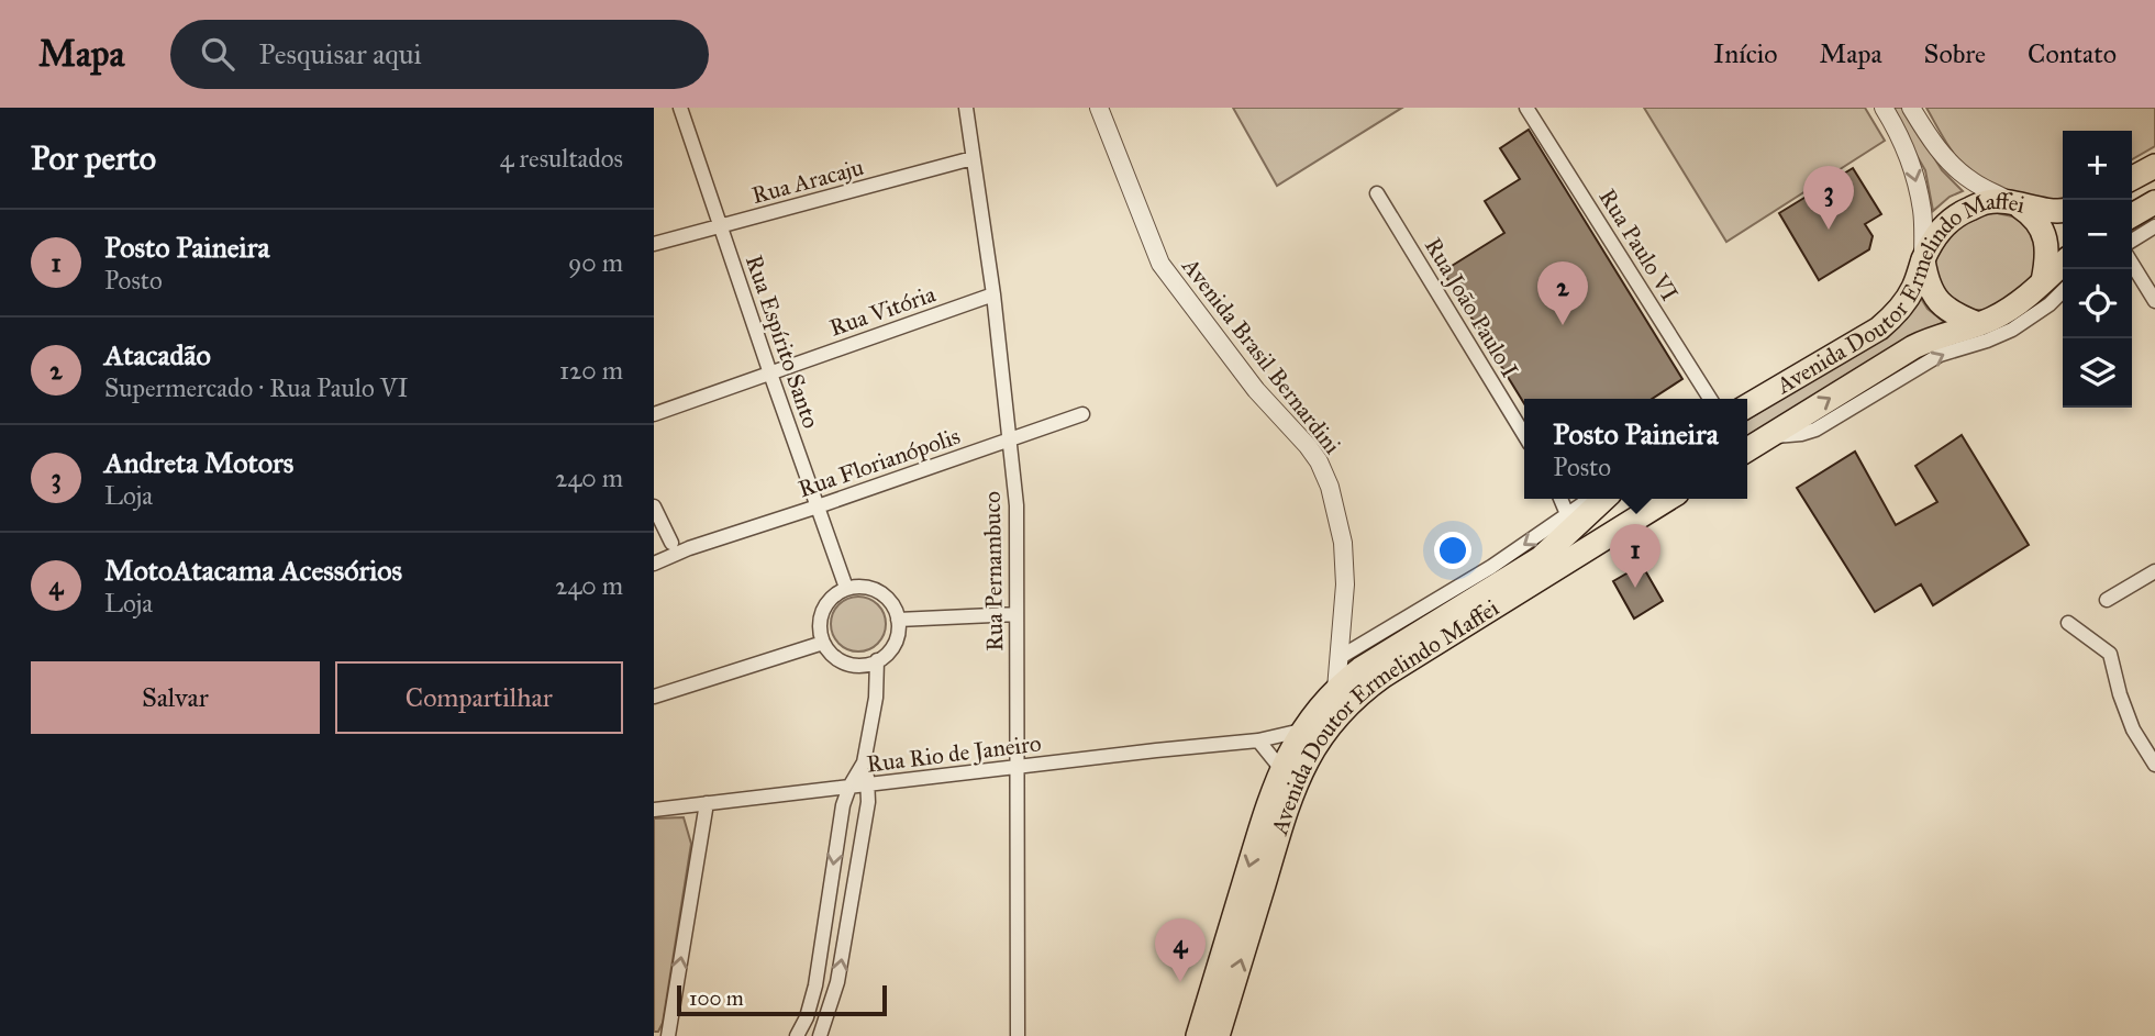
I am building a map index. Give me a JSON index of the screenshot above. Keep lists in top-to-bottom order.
{
  "streets": {
    "main road": ["Avenida Doutor Ermelindo Maffei"],
    "street": [
      "Rua Aracaju",
      "Rua Paulo VI",
      "Rua João Paulo I",
      "Rua Vitória",
      "Rua Espírito Santo",
      "Avenida Brasil Bernardini",
      "Rua Florianópolis",
      "Rua Pernambuco",
      "Rua Rio de Janeiro"
    ]
  },
  "crossings": [
    ["Rua Aracaju", "Rua Espírito Santo"],
    ["Rua Aracaju", "Rua Pernambuco"],
    ["Avenida Doutor Ermelindo Maffei", "Avenida Brasil Bernardini"],
    ["Avenida Doutor Ermelindo Maffei", "Rua Rio de Janeiro"],
    ["Rua Vitória", "Rua Espírito Santo"],
    ["Rua Vitória", "Rua Pernambuco"],
    ["Rua Espírito Santo", "Rua Florianópolis"],
    ["Rua Florianópolis", "Rua Pernambuco"],
    ["Rua Pernambuco", "Rua Rio de Janeiro"]
  ],
  "scale_bar": "100 m",
  "page": {
    "header": "Mapa",
    "search": "Pesquisar aqui",
    "nav": [
      "Início",
      "Mapa",
      "Sobre",
      "Contato"
    ],
    "heading": ["Por perto", "4 resultados"],
    "map_buttons": ["+", "−"],
    "pins": [
      "3",
      "2",
      "1",
      "4"
    ],
    "list": [
      {
        "mark": "1",
        "name": "Posto Paineira",
        "note": "Posto",
        "value": "90 m"
      },
      {
        "mark": "2",
        "name": "Atacadão",
        "note": "Supermercado · Rua Paulo VI",
        "value": "120 m"
      },
      {
        "mark": "3",
        "name": "Andreta Motors",
        "note": "Loja",
        "value": "240 m"
      },
      {
        "mark": "4",
        "name": "MotoAtacama Acessórios",
        "note": "Loja",
        "value": "240 m"
      }
    ],
    "popup": ["Posto Paineira", "Posto"],
    "buttons": ["Salvar", "Compartilhar"],
    "scale": "100 m"
  }
}
